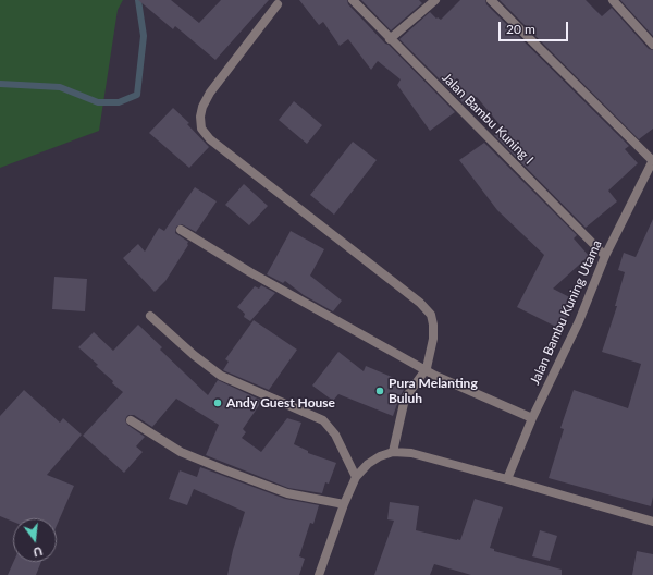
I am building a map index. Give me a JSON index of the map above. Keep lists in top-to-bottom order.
{
  "streets": {
    "street": ["Jalan Bambu Kuning I", "Jalan Bambu Kuning Utama"]
  },
  "crossings": [
    ["Jalan Bambu Kuning I", "Jalan Bambu Kuning Utama"]
  ],
  "places": ["Pura Melanting Buluh", "Andy Guest House"],
  "scale_bar": "20 m",
  "north": "bottom"
}
